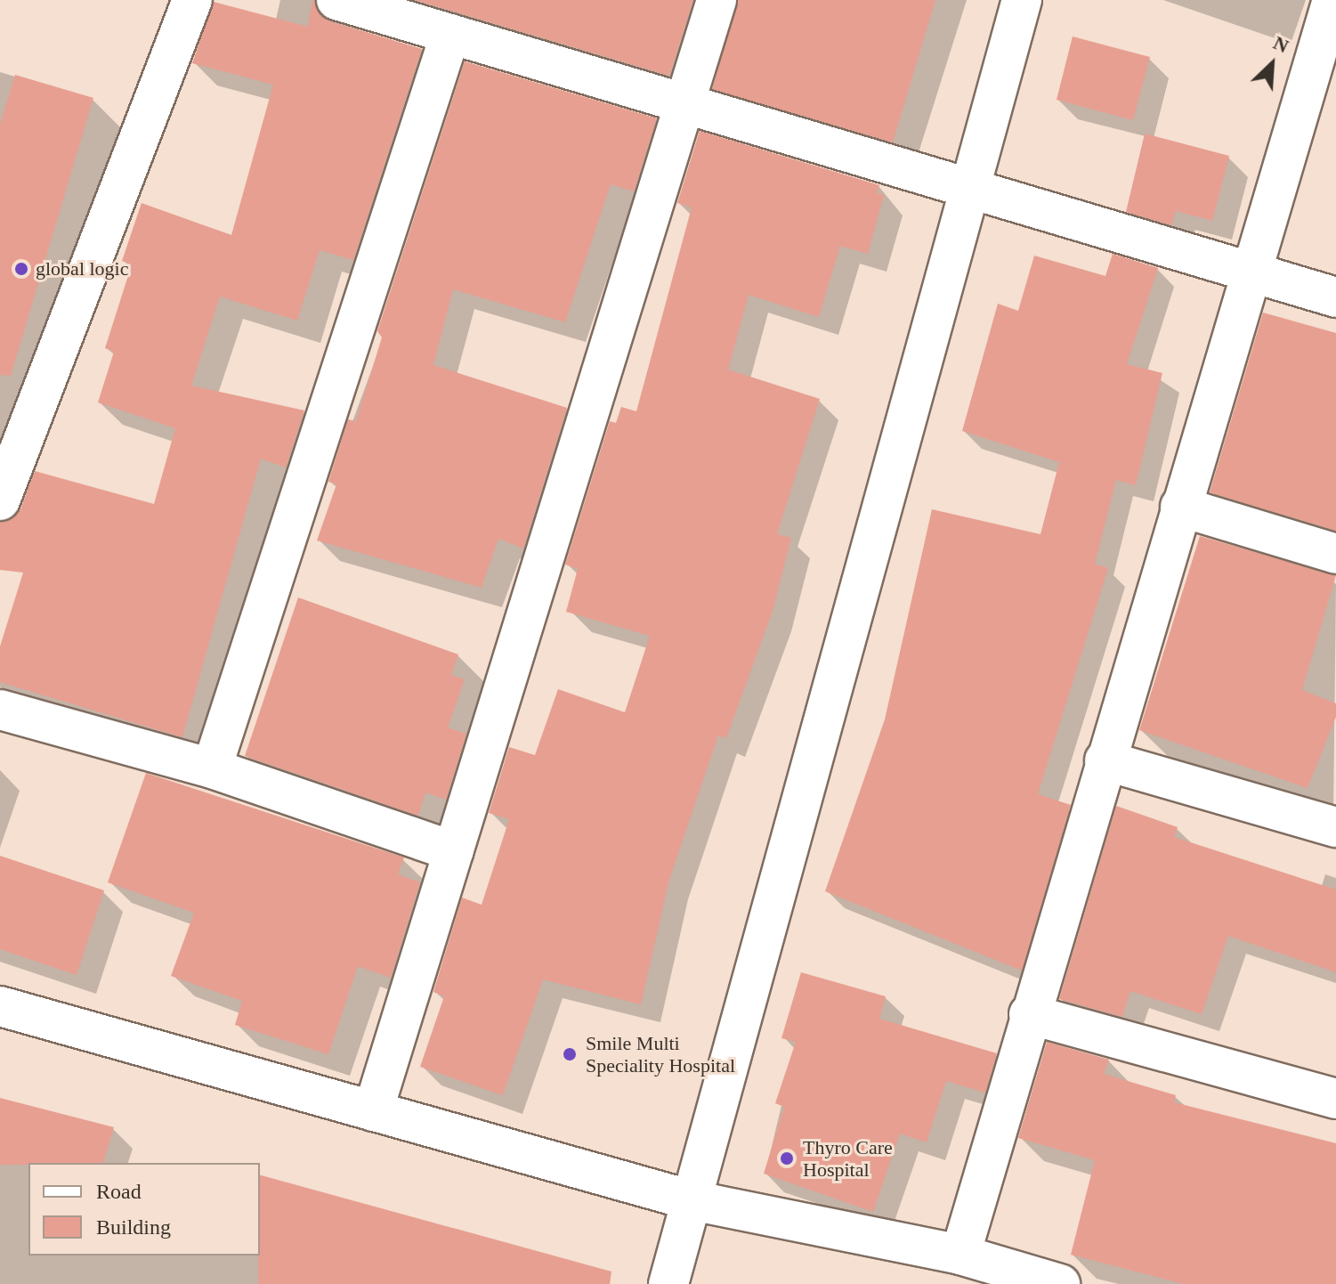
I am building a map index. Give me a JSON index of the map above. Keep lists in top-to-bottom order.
{
  "places": ["global logic", "Smile Multi Speciality Hospital", "Thyro Care Hospital"],
  "legend": ["Road", "Building"],
  "north": "top right"
}
